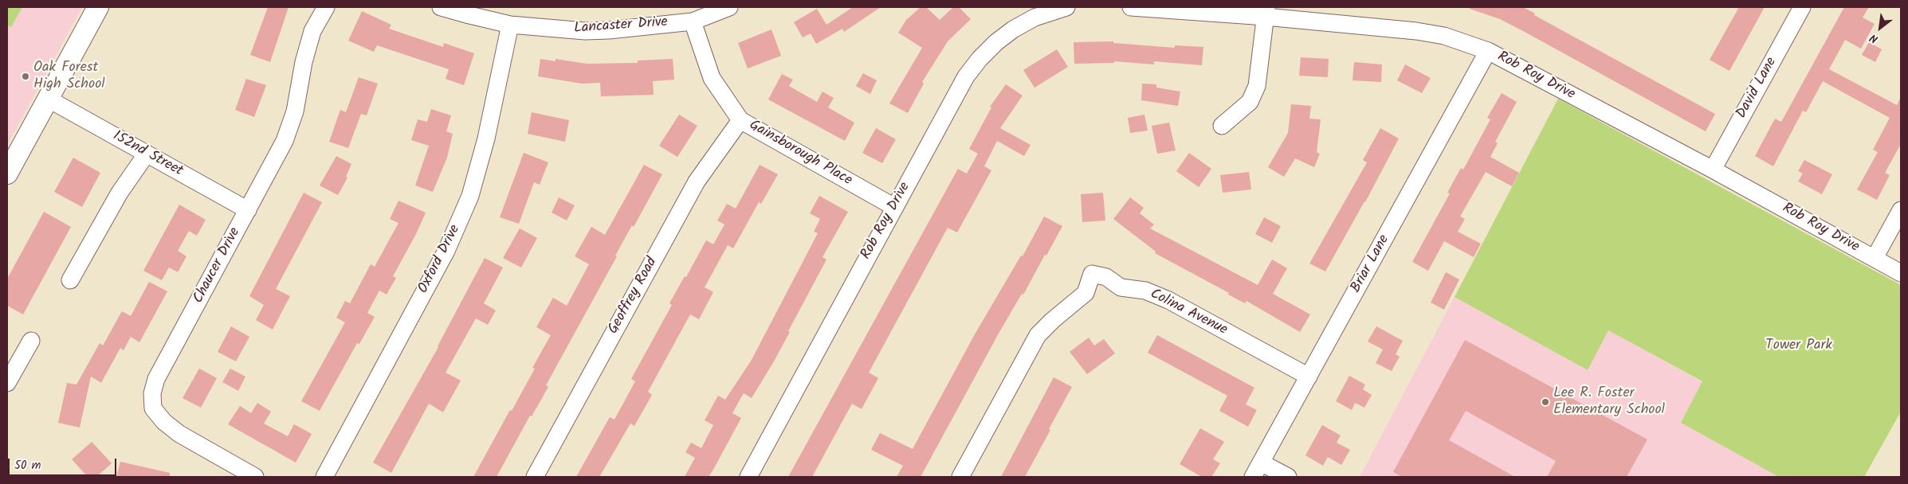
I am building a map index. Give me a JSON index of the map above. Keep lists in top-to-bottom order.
{
  "streets": {
    "street": [
      "Lancaster Drive",
      "Rob Roy Drive",
      "David Lane",
      "Gainsborough Place",
      "152nd Street",
      "Oxford Drive",
      "Briar Lane",
      "Chaucer Drive",
      "Geoffrey Road",
      "Colina Avenue"
    ]
  },
  "crossings": [
    ["Lancaster Drive", "Gainsborough Place"],
    ["Lancaster Drive", "Oxford Drive"],
    ["Rob Roy Drive", "David Lane"],
    ["Rob Roy Drive", "Gainsborough Place"],
    ["Rob Roy Drive", "Briar Lane"],
    ["Gainsborough Place", "Geoffrey Road"],
    ["152nd Street", "Chaucer Drive"],
    ["Briar Lane", "Colina Avenue"]
  ],
  "parks": ["Tower Park"],
  "places": ["Oak Forest High School", "Lee R. Foster Elementary School"],
  "scale_bar": "50 m",
  "north": "bottom left"
}
